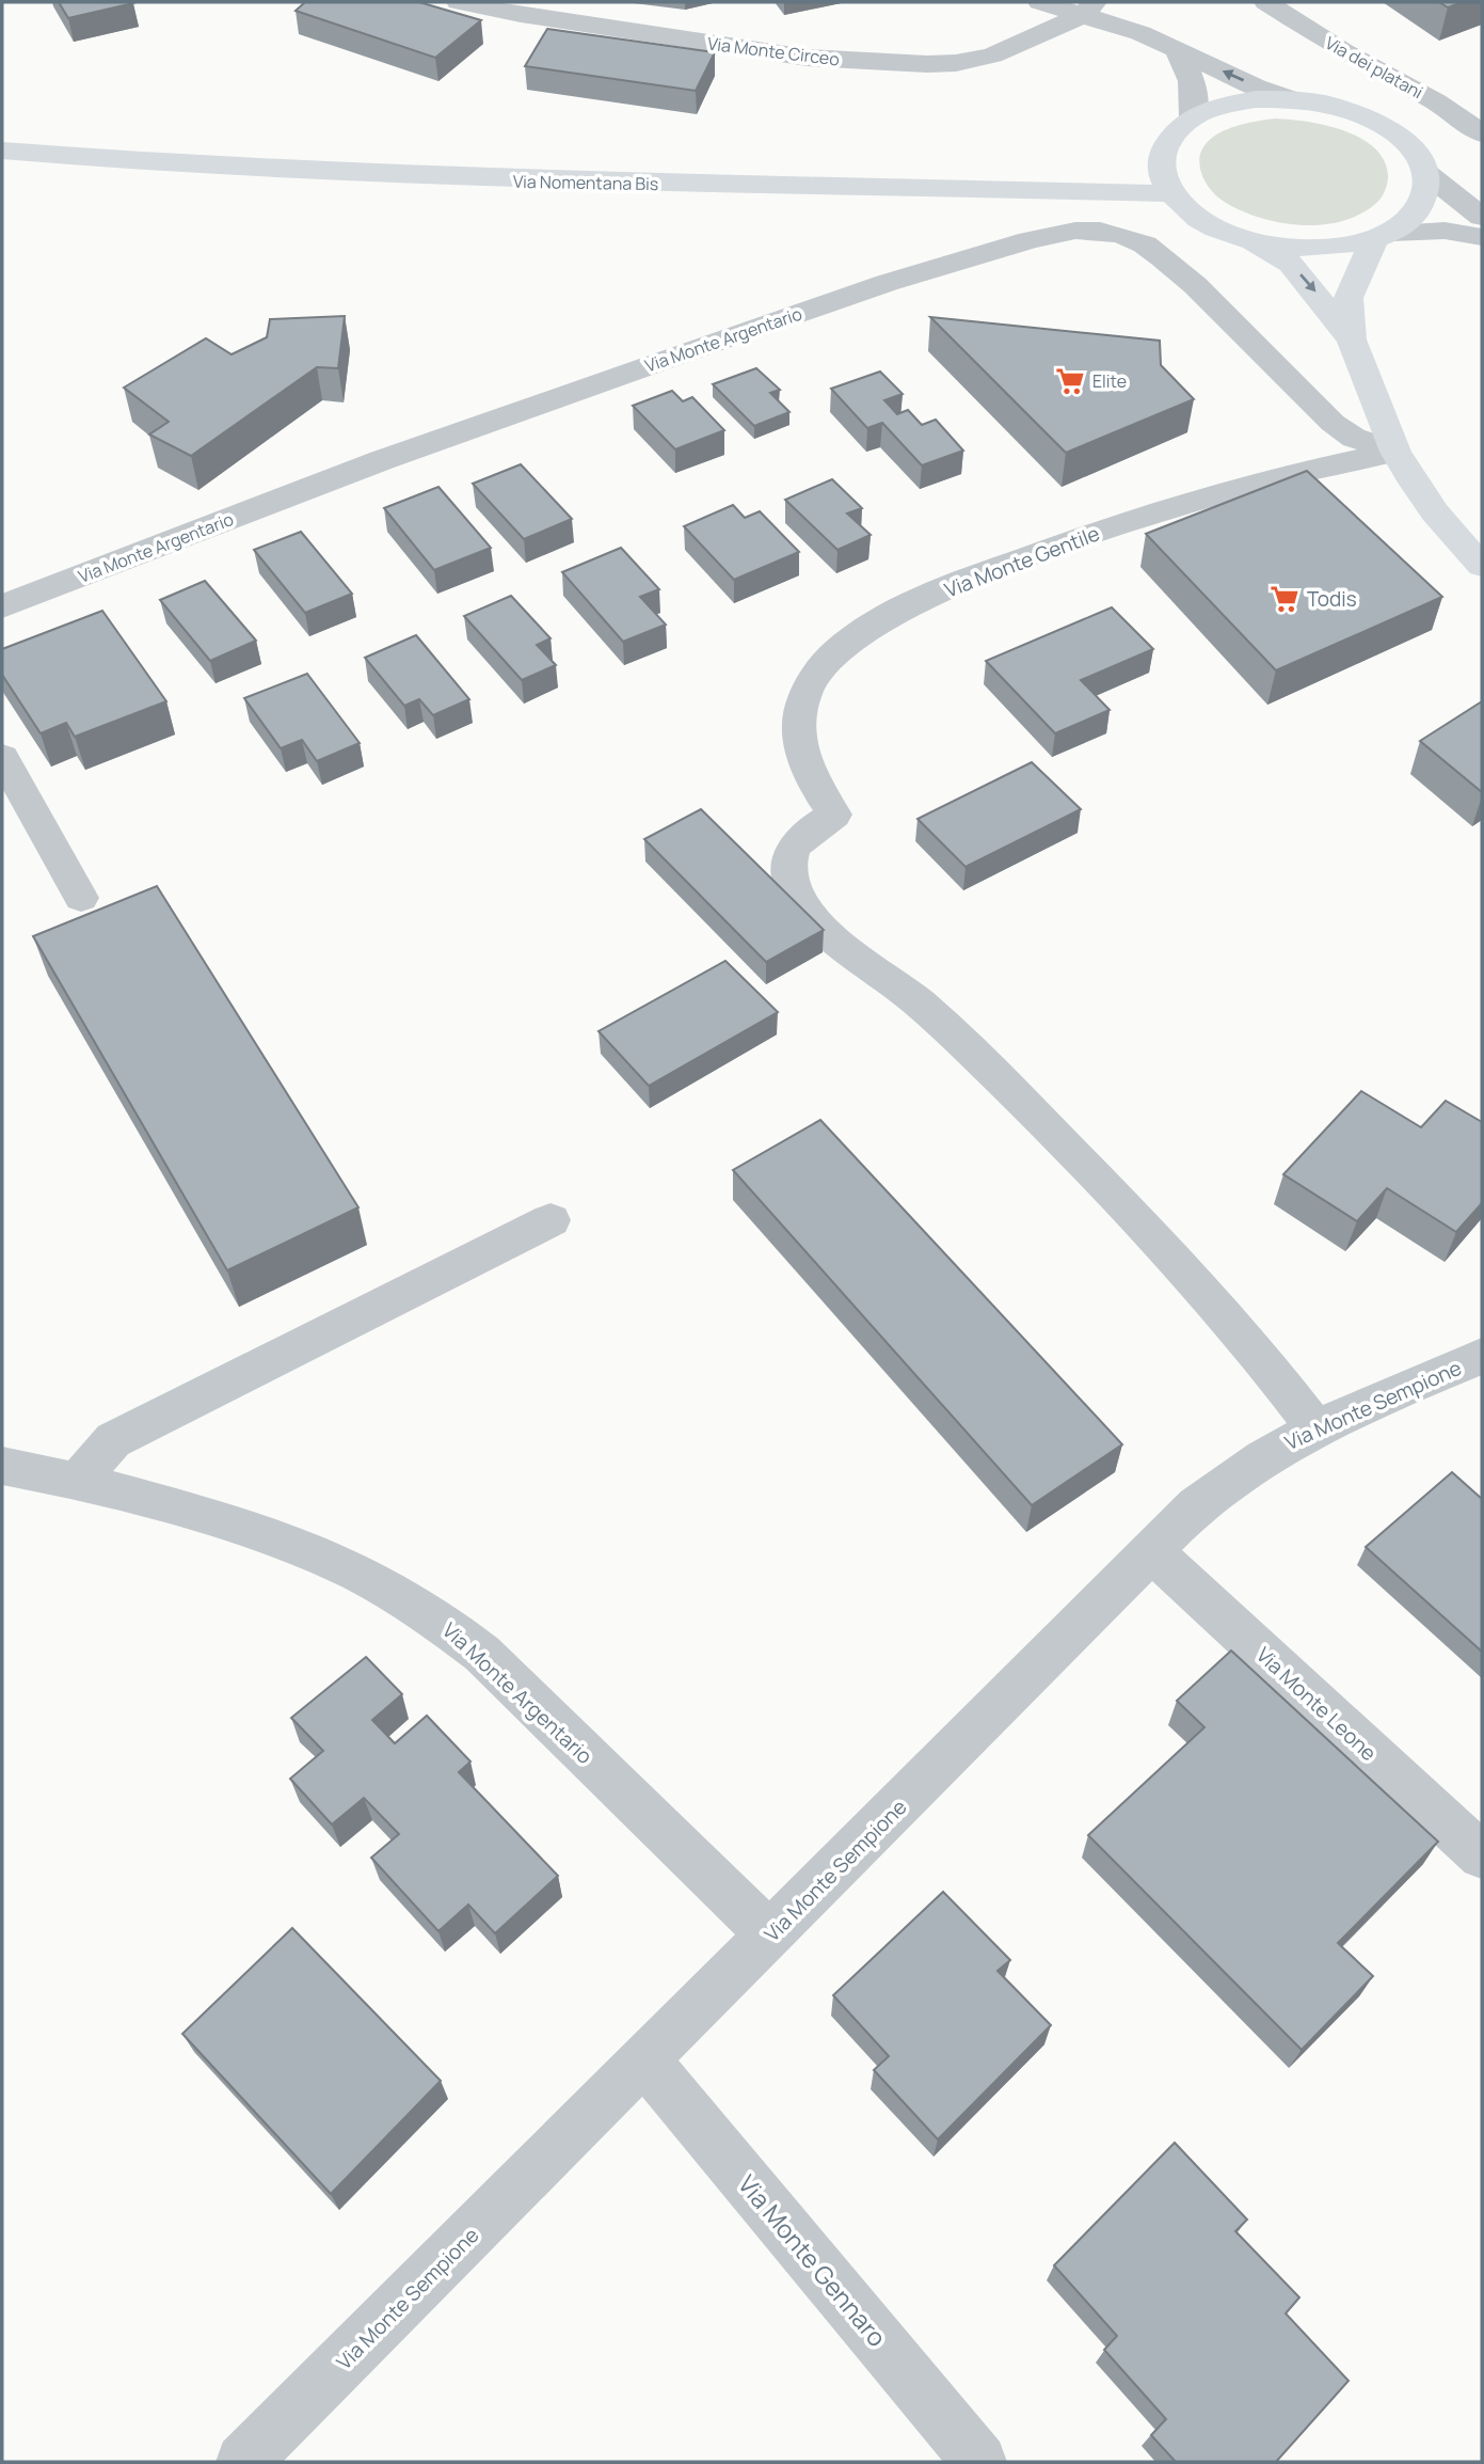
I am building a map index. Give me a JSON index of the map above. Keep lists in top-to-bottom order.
{
  "streets": {
    "main road": ["Via Nomentana Bis"],
    "street": [
      "Via Monte Circeo",
      "Via dei platani",
      "Via Monte Argentario",
      "Via Monte Gentile",
      "Via Monte Sempione",
      "Via Monte Leone",
      "Via Monte Gennaro"
    ]
  },
  "crossings": [
    ["Via Monte Argentario", "Via Monte Gentile"],
    ["Via Monte Argentario", "Via Monte Sempione"],
    ["Via Monte Gentile", "Via Monte Sempione"],
    ["Via Monte Sempione", "Via Monte Leone"],
    ["Via Monte Sempione", "Via Monte Gennaro"]
  ],
  "places": {
    "supermarket": ["Elite", "Todis"]
  }
}
